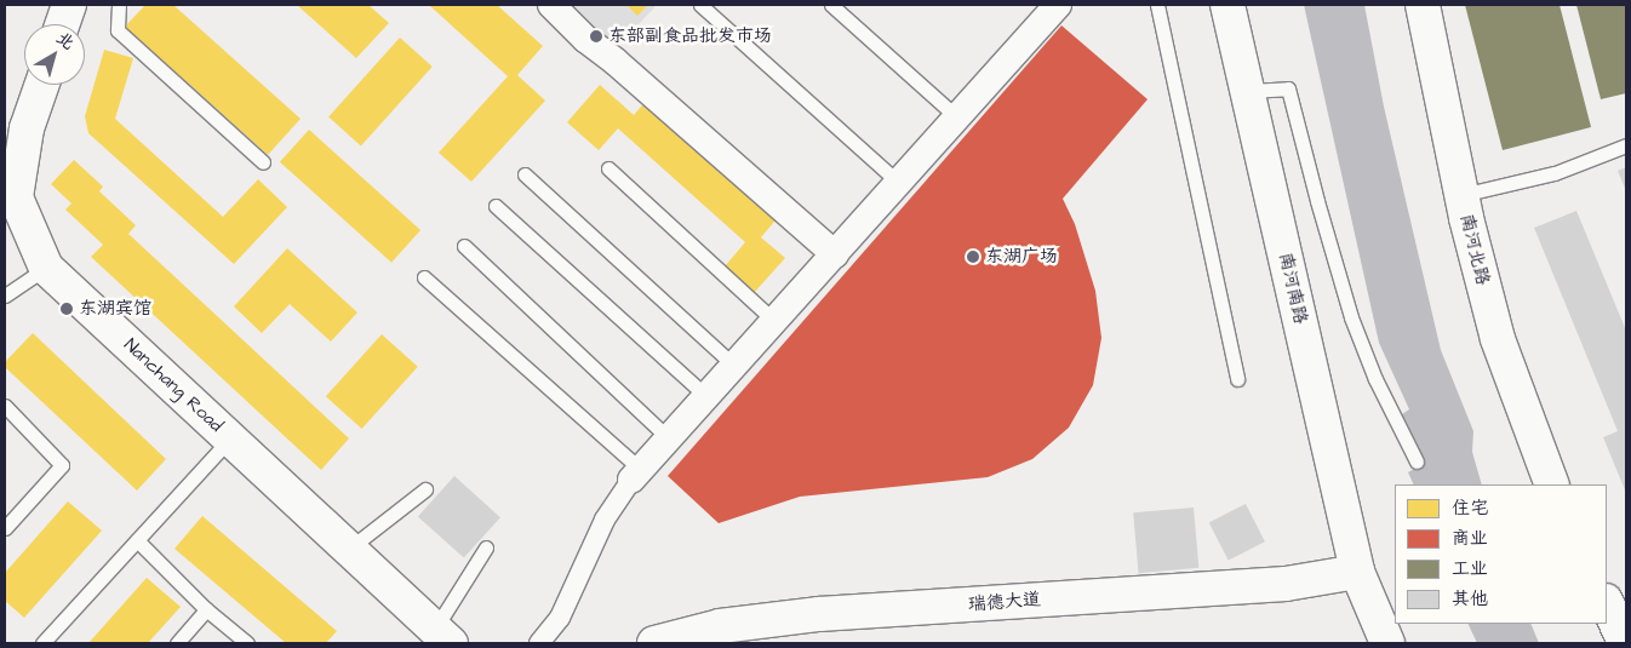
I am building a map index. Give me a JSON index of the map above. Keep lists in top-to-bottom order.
{
  "streets": {
    "street": [
      "南河北路",
      "南河南路",
      "Nanchang Road",
      "瑞德大道"
    ]
  },
  "crossings": [
    ["南河南路", "瑞德大道"]
  ],
  "places": ["东部副食品批发市场", "东湖广场", "东湖宾馆"],
  "legend": [
    "住宅",
    "商业",
    "工业",
    "其他"
  ],
  "north": "top right"
}
